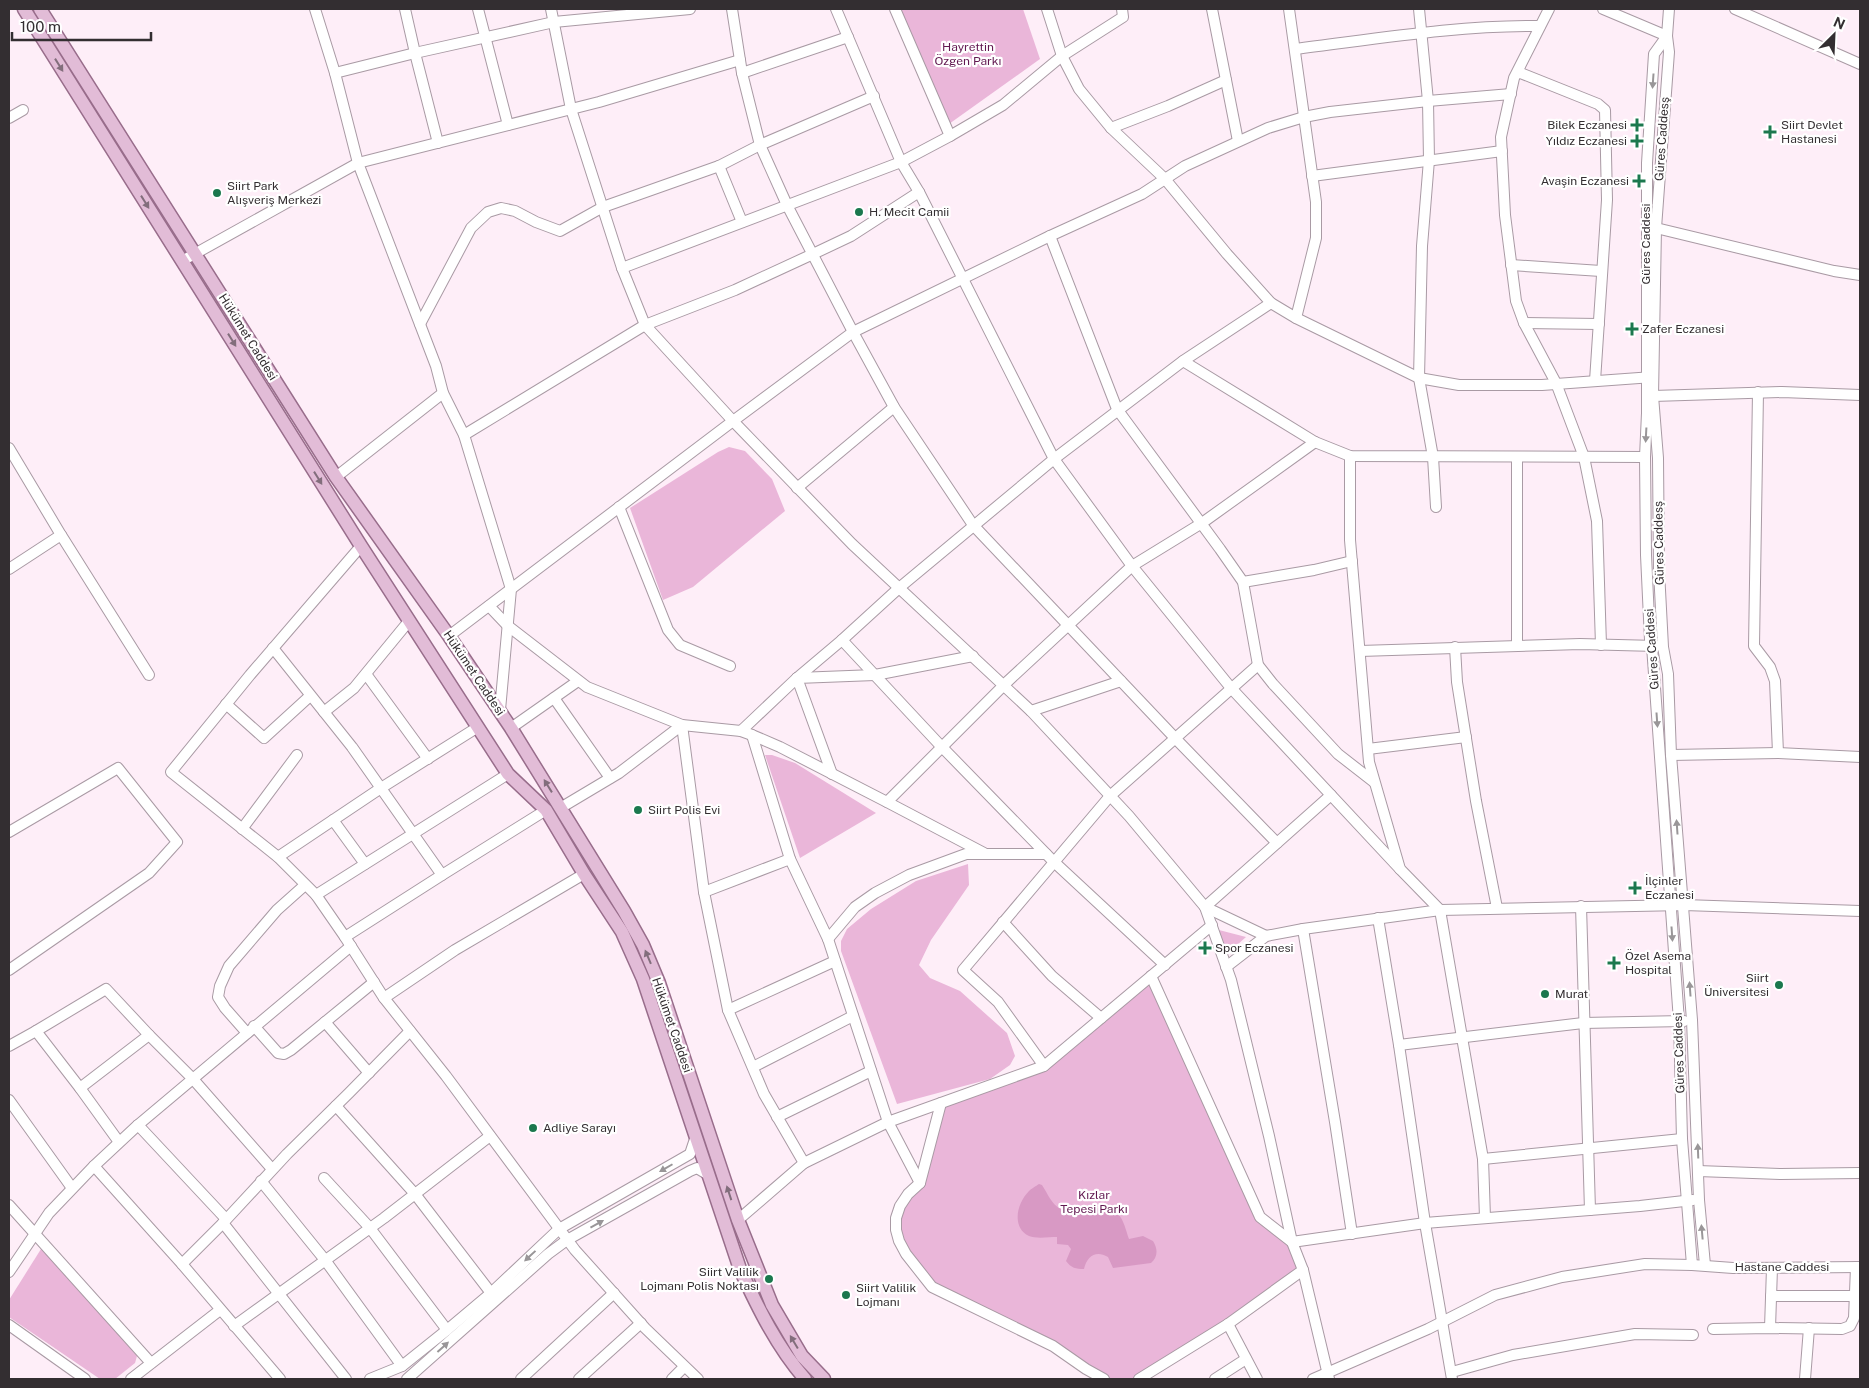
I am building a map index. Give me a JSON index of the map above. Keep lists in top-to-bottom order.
{
  "streets": {
    "main road": ["Hükümet Caddesi"],
    "street": ["Güres Caddesş", "Güres Caddesi", "Hastane Caddesi"]
  },
  "crossings": [
    ["Güres Caddesş", "Güres Caddesi"],
    ["Güres Caddesş", "Hastane Caddesi"],
    ["Güres Caddesi", "Hastane Caddesi"]
  ],
  "one_way": ["Güres Caddesş", "Güres Caddesi"],
  "parks": ["Hayrettin Özgen Parkı", "Kızlar Tepesi Parkı"],
  "places": {
    "health": [
      "Bilek Eczanesi",
      "Siirt Devlet Hastanesi",
      "Yıldız Eczanesi",
      "Avaşin Eczanesi",
      "Zafer Eczanesi",
      "İlçinler Eczanesi",
      "Spor Eczanesi",
      "Özel Asema Hospital"
    ],
    "other": [
      "Siirt Park Alışveriş Merkezi",
      "H. Mecit Camii",
      "Siirt Polis Evi",
      "Siirt Üniversitesi",
      "Murat",
      "Adliye Sarayı",
      "Siirt Valilik Lojmanı Polis Noktası",
      "Siirt Valilik Lojmanı"
    ]
  },
  "scale_bar": "100 m",
  "north": "top right"
}
